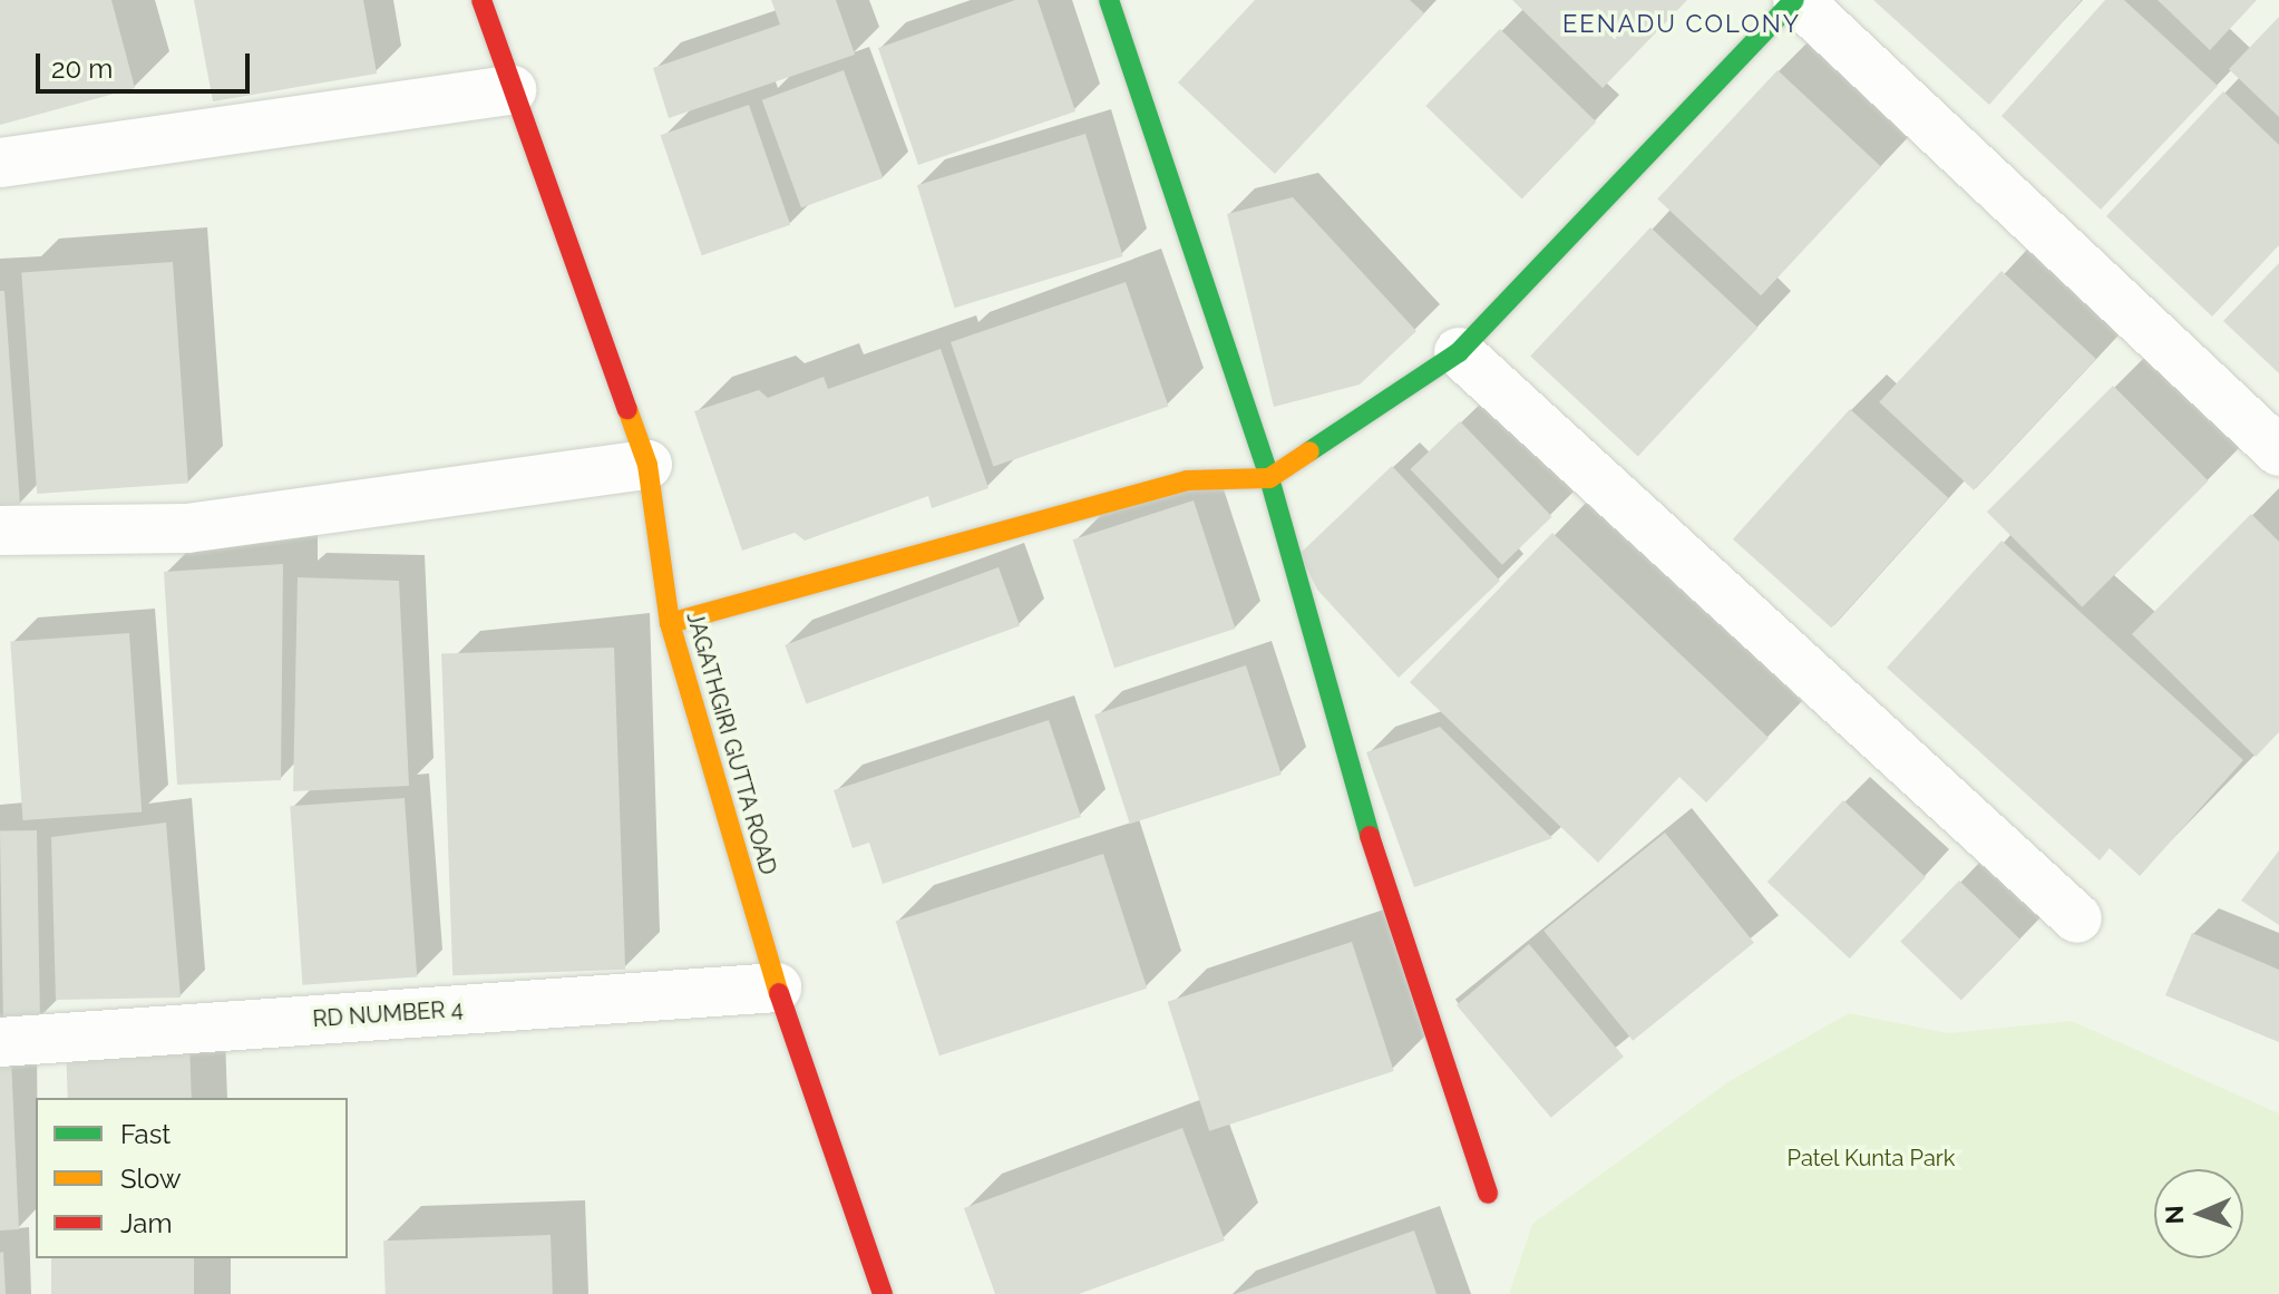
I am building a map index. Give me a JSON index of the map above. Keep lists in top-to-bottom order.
{
  "streets": {
    "street": ["JAGATHGIRI GUTTA ROAD", "RD NUMBER 4"]
  },
  "crossings": [
    ["JAGATHGIRI GUTTA ROAD", "RD NUMBER 4"]
  ],
  "districts": ["EENADU COLONY"],
  "parks": ["Patel Kunta Park"],
  "legend": ["Fast", "Slow", "Jam"],
  "scale_bar": "20 m",
  "north": "left"
}
